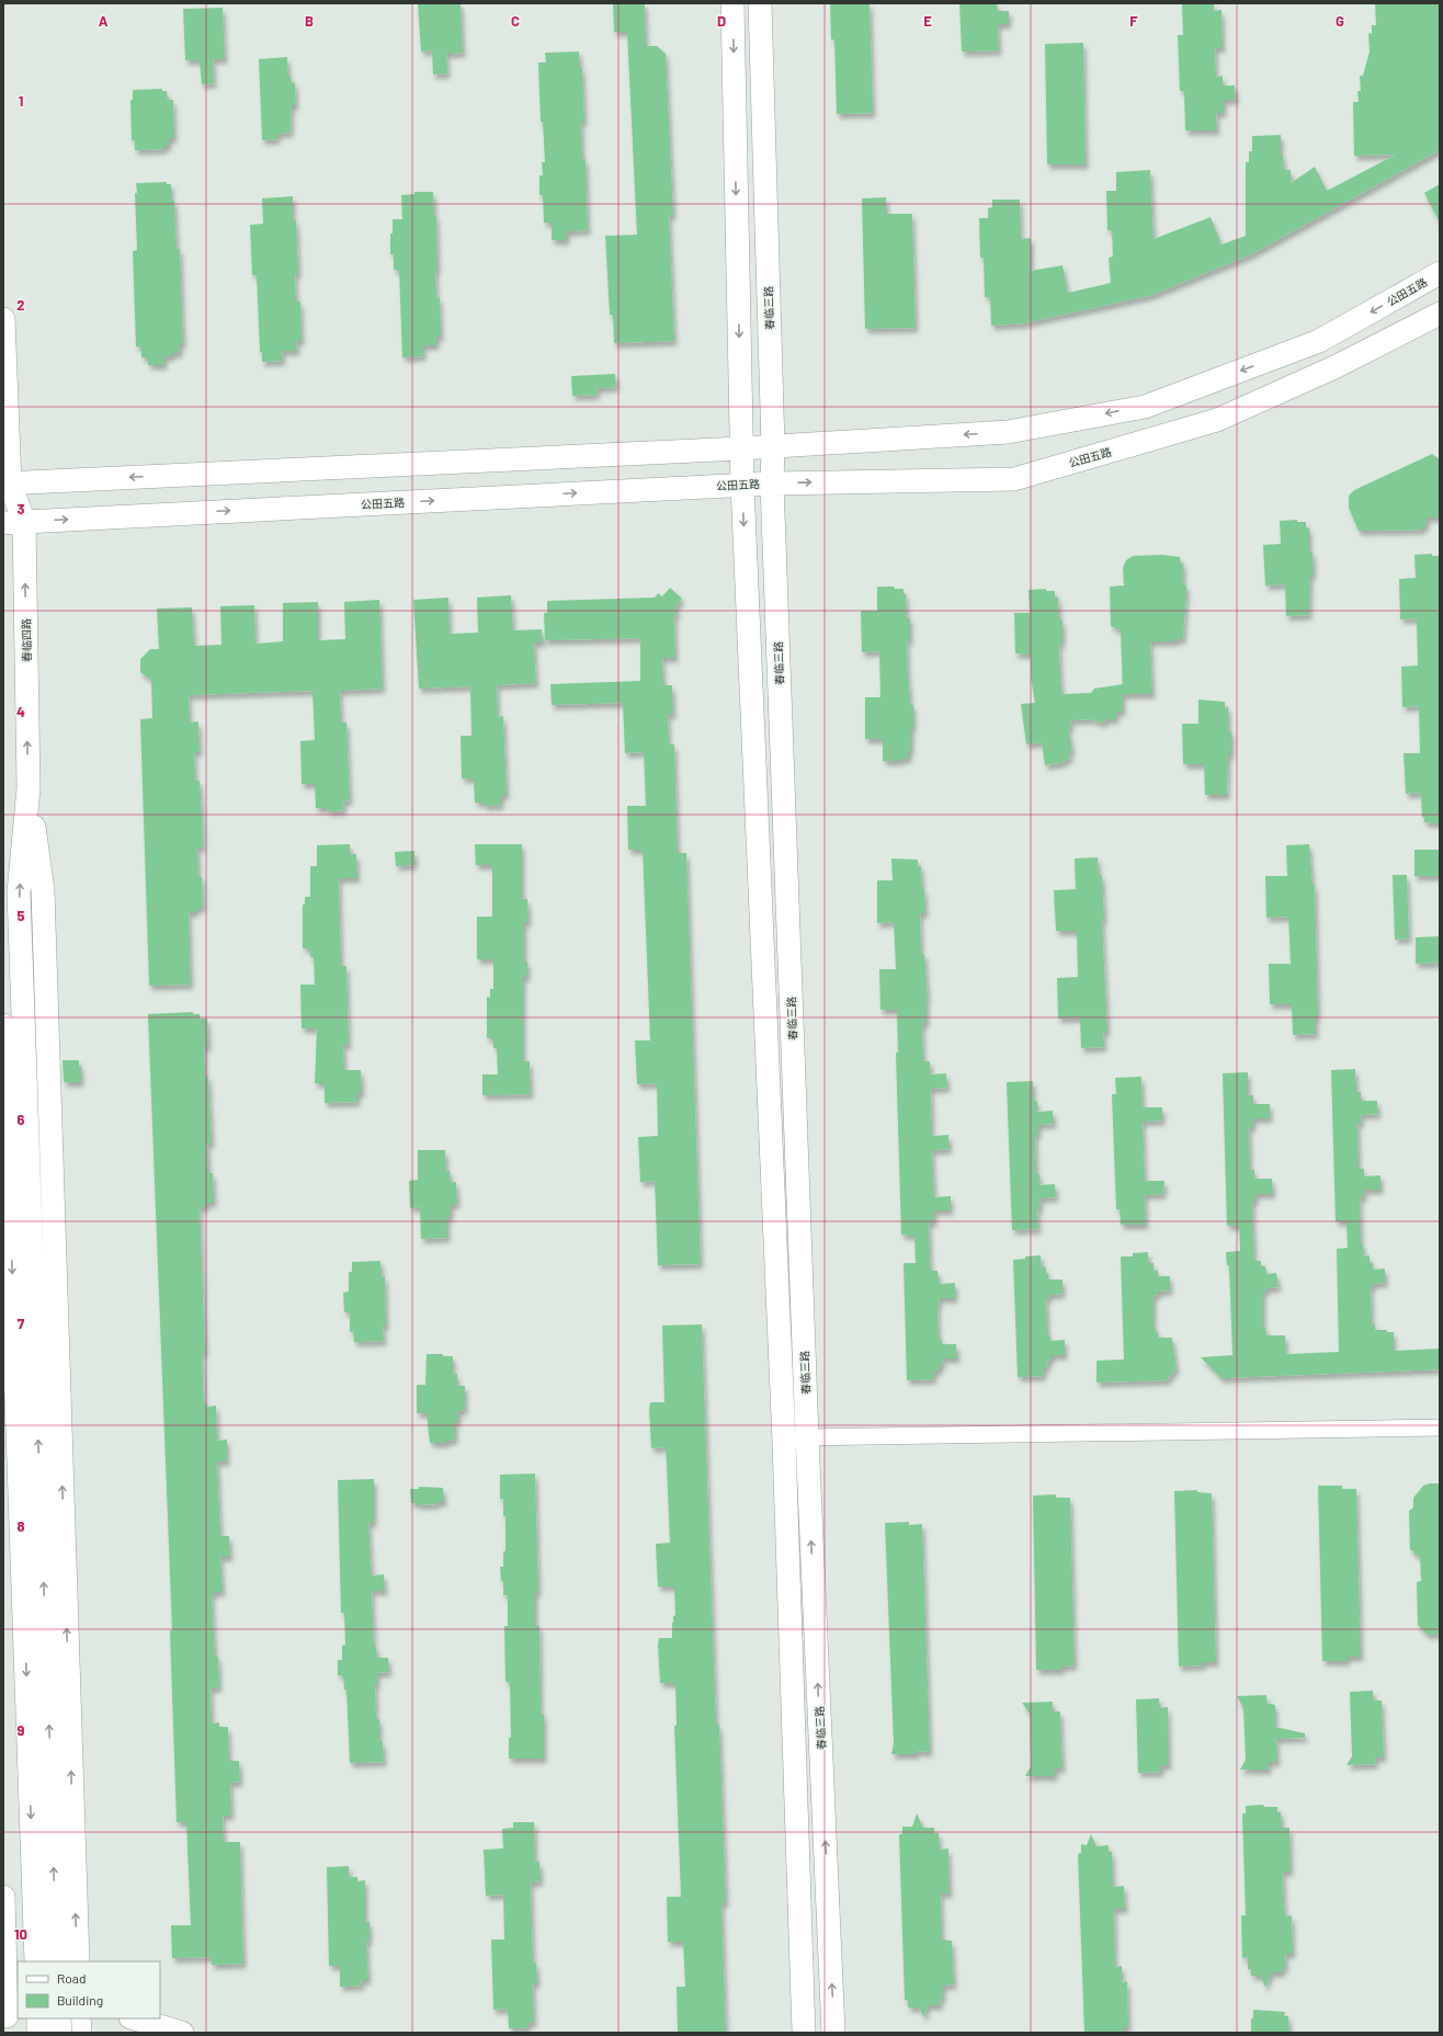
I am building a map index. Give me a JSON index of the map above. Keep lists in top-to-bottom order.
{
  "streets": {
    "street": ["公田五路", "春临三路", "春临四路"]
  },
  "crossings": [
    ["公田五路", "春临三路"],
    ["公田五路", "春临四路"]
  ],
  "legend": ["Road", "Building"],
  "grid": {
    "columns": [
      "A",
      "B",
      "C",
      "D",
      "E",
      "F",
      "G"
    ],
    "rows": [
      "1",
      "2",
      "3",
      "4",
      "5",
      "6",
      "7",
      "8",
      "9",
      "10"
    ]
  }
}
